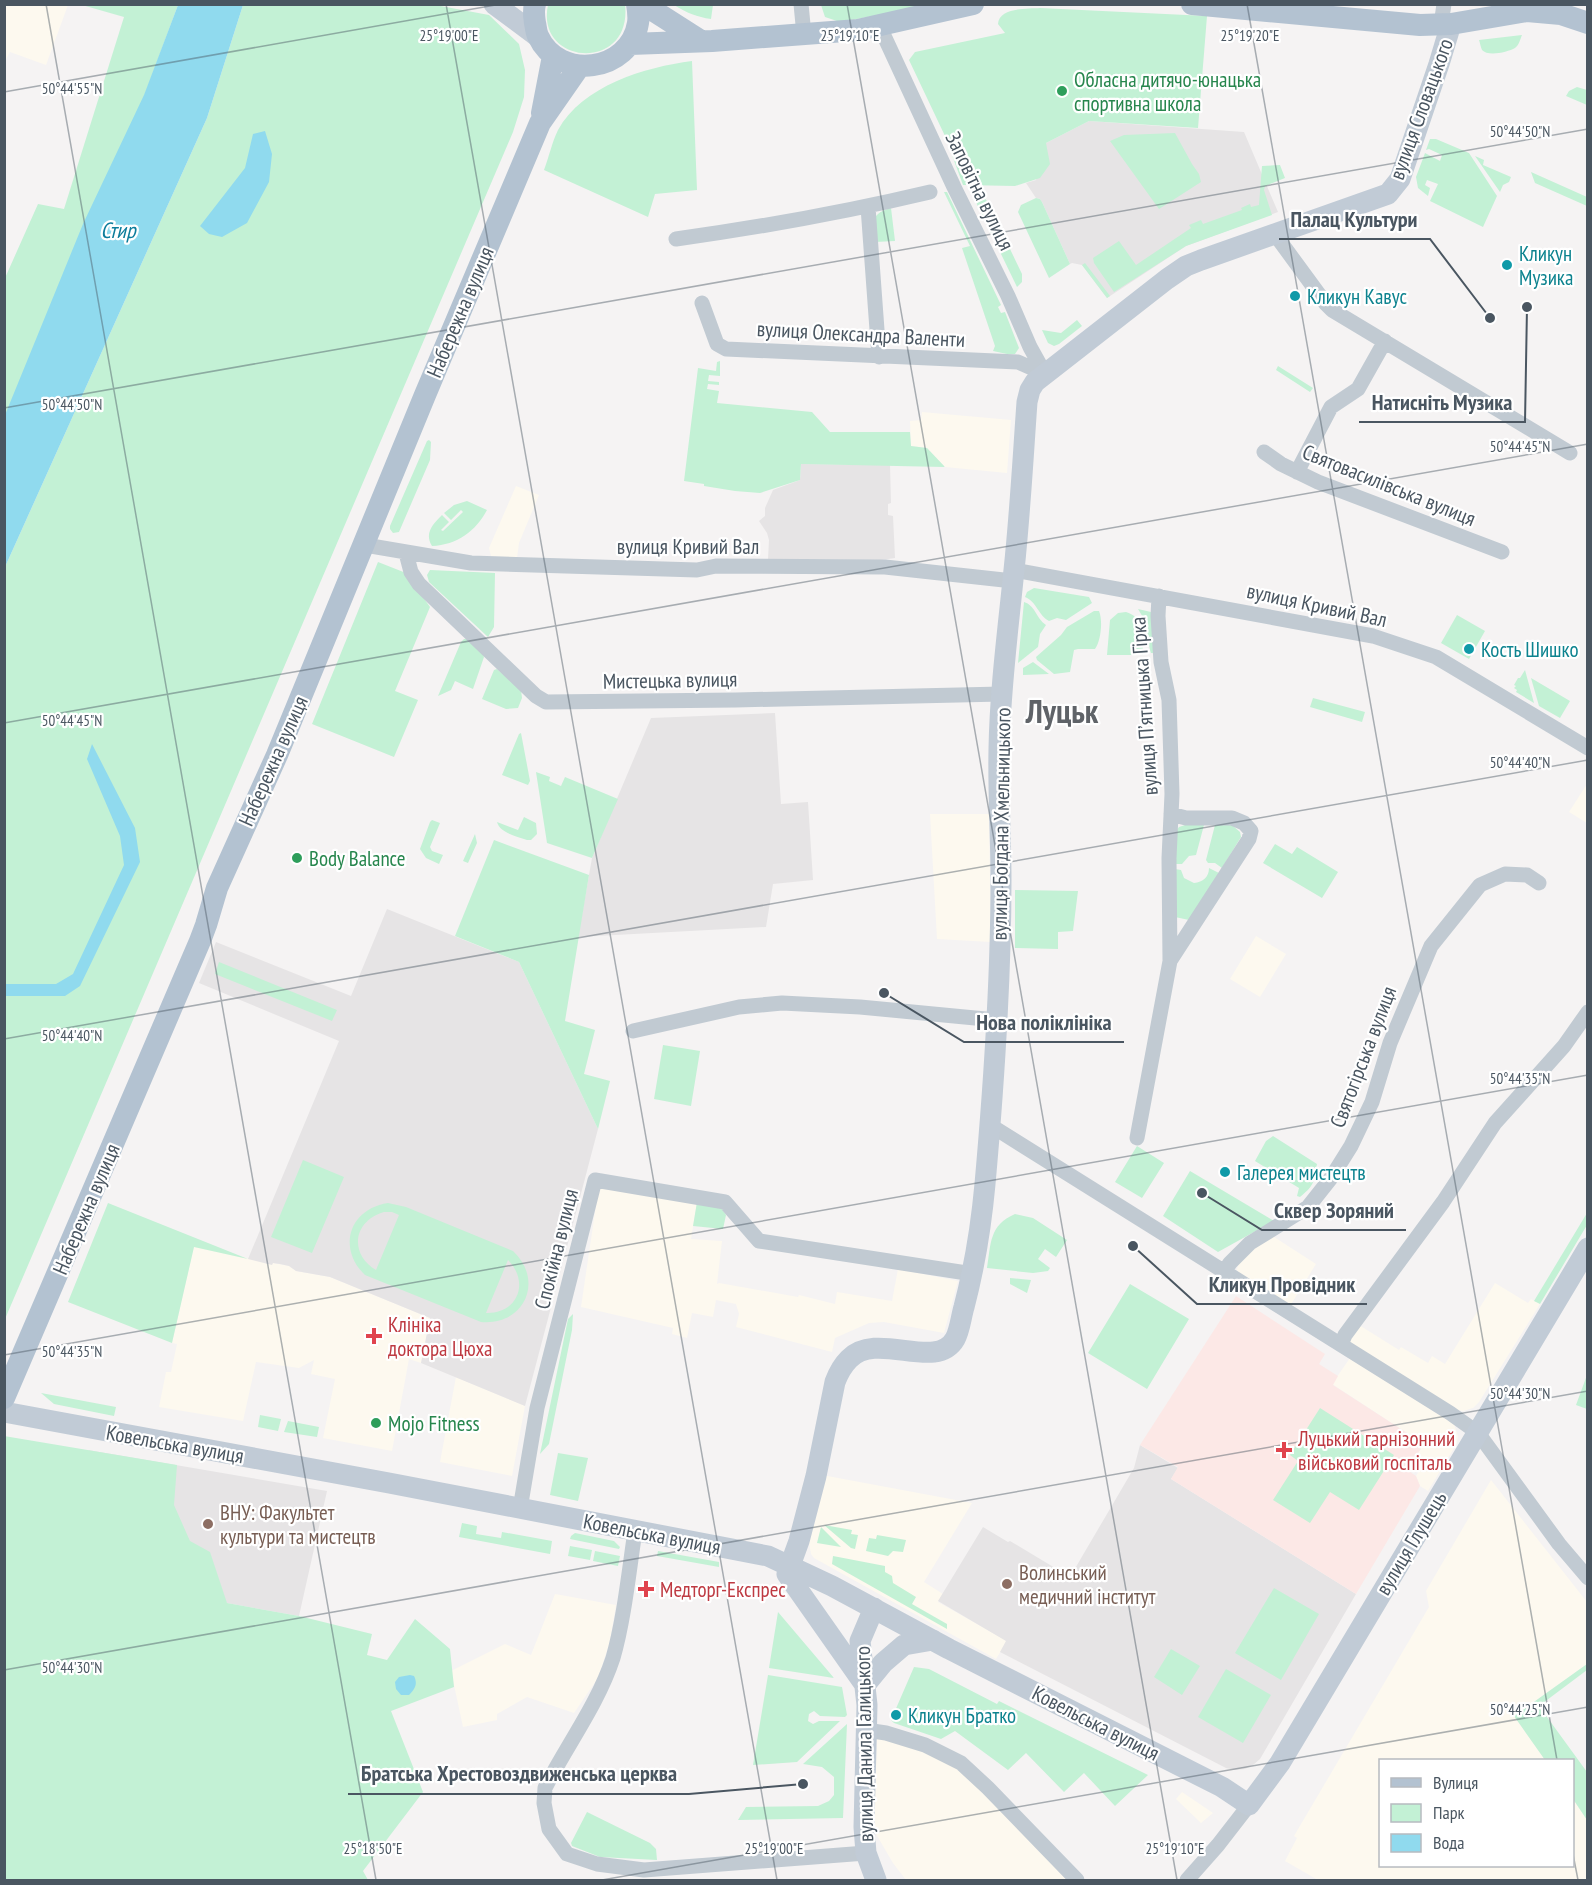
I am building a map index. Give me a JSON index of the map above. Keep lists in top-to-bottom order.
{
  "streets": {
    "main road": [
      "вулиця Словацького",
      "Набережна вулиця",
      "вулиця Богдана Хмельницького",
      "Ковельська вулиця",
      "вулиця Глушець",
      "вулиця Данила Галицького"
    ],
    "street": [
      "Заповітна вулиця",
      "вулиця Олександра Валенти",
      "Святовасилівська вулиця",
      "вулиця Кривий Вал",
      "Мистецька вулиця",
      "вулиця Пʼятницька Гірка",
      "Святогірська вулиця",
      "Спокійна вулиця"
    ]
  },
  "crossings": [
    ["вулиця Словацького", "вулиця Богдана Хмельницького"],
    ["Заповітна вулиця", "вулиця Олександра Валенти"],
    ["Заповітна вулиця", "вулиця Богдана Хмельницького"],
    ["Набережна вулиця", "вулиця Кривий Вал"],
    ["вулиця Олександра Валенти", "вулиця Богдана Хмельницького"],
    ["вулиця Кривий Вал", "Мистецька вулиця"],
    ["вулиця Кривий Вал", "вулиця Пʼятницька Гірка"],
    ["вулиця Кривий Вал", "вулиця Богдана Хмельницького"],
    ["Мистецька вулиця", "вулиця Богдана Хмельницького"],
    ["вулиця Богдана Хмельницького", "Спокійна вулиця"],
    ["вулиця Богдана Хмельницького", "Ковельська вулиця"],
    ["Спокійна вулиця", "Ковельська вулиця"],
    ["Ковельська вулиця", "вулиця Глушець"],
    ["Ковельська вулиця", "вулиця Данила Галицького"]
  ],
  "districts": ["Луцьк"],
  "water": ["Стир"],
  "places": {
    "other": [
      "Обласна дитячо-юнацька спортивна школа",
      "Кликун Музика",
      "Кликун Кавус",
      "Натисніть Музика",
      "Палац Культури",
      "Кость Шишко",
      "Body Balance",
      "Нова поліклініка",
      "Галерея мистецтв",
      "Сквер Зоряний",
      "Кликун Провідник",
      "Mojo Fitness",
      "ВНУ: Факультет культури та мистецтв",
      "Волинський медичний інститут",
      "Кликун Братко",
      "Братська Хрестовоздвиженська церква"
    ],
    "health": ["Клініка доктора Цюха", "Луцький гарнізонний військовий госпіталь", "Медторг-Експрес"]
  },
  "legend": ["Вулиця", "Парк", "Вода"],
  "coordinates": [
    "25°19'00\"E",
    "25°19'10\"E",
    "25°19'20\"E",
    "50°44'55\"N",
    "50°44'50\"N",
    "50°44'45\"N",
    "50°44'40\"N",
    "50°44'35\"N",
    "50°44'30\"N",
    "50°44'25\"N",
    "25°18'50\"E"
  ]
}
